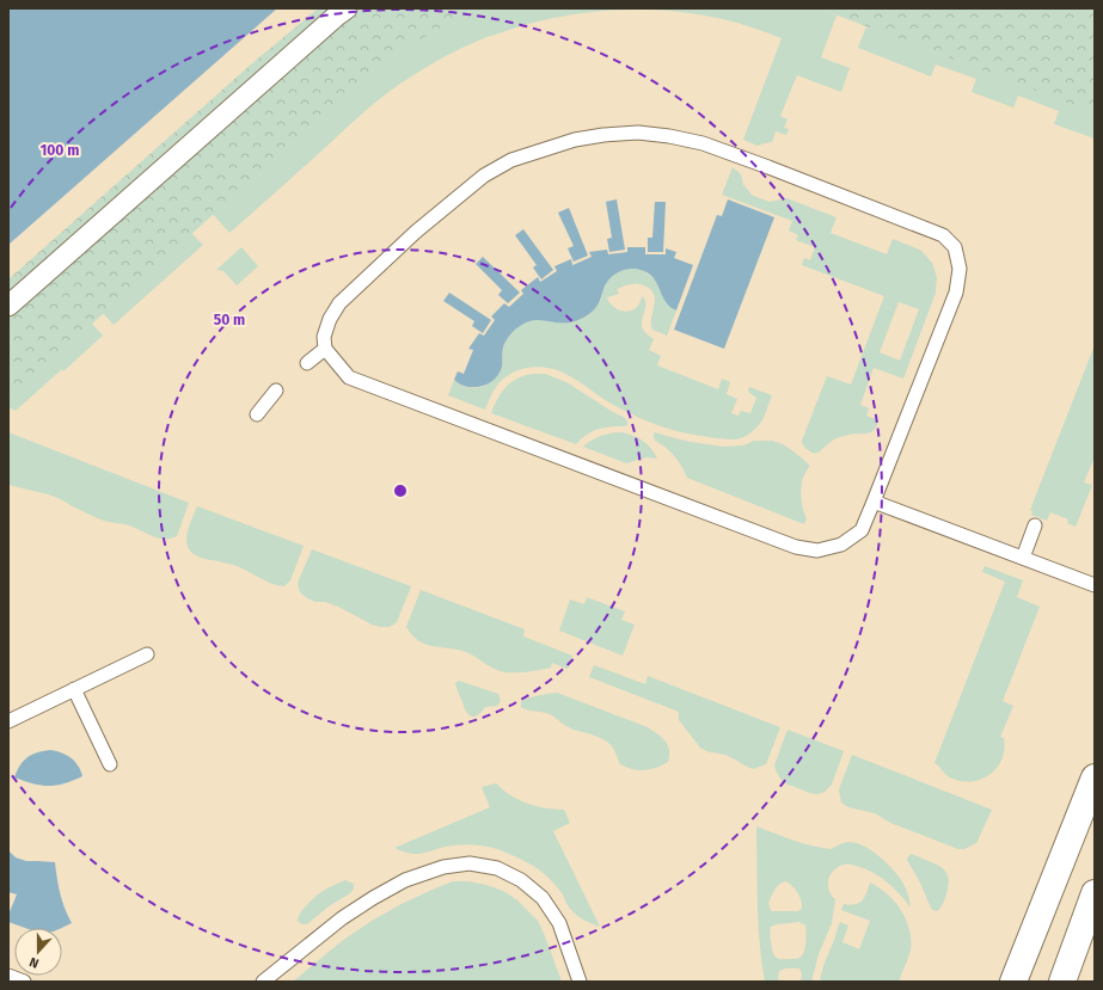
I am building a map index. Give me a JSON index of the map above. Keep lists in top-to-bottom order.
{
  "north": "bottom",
  "rings": ["100 m", "50 m"]
}
